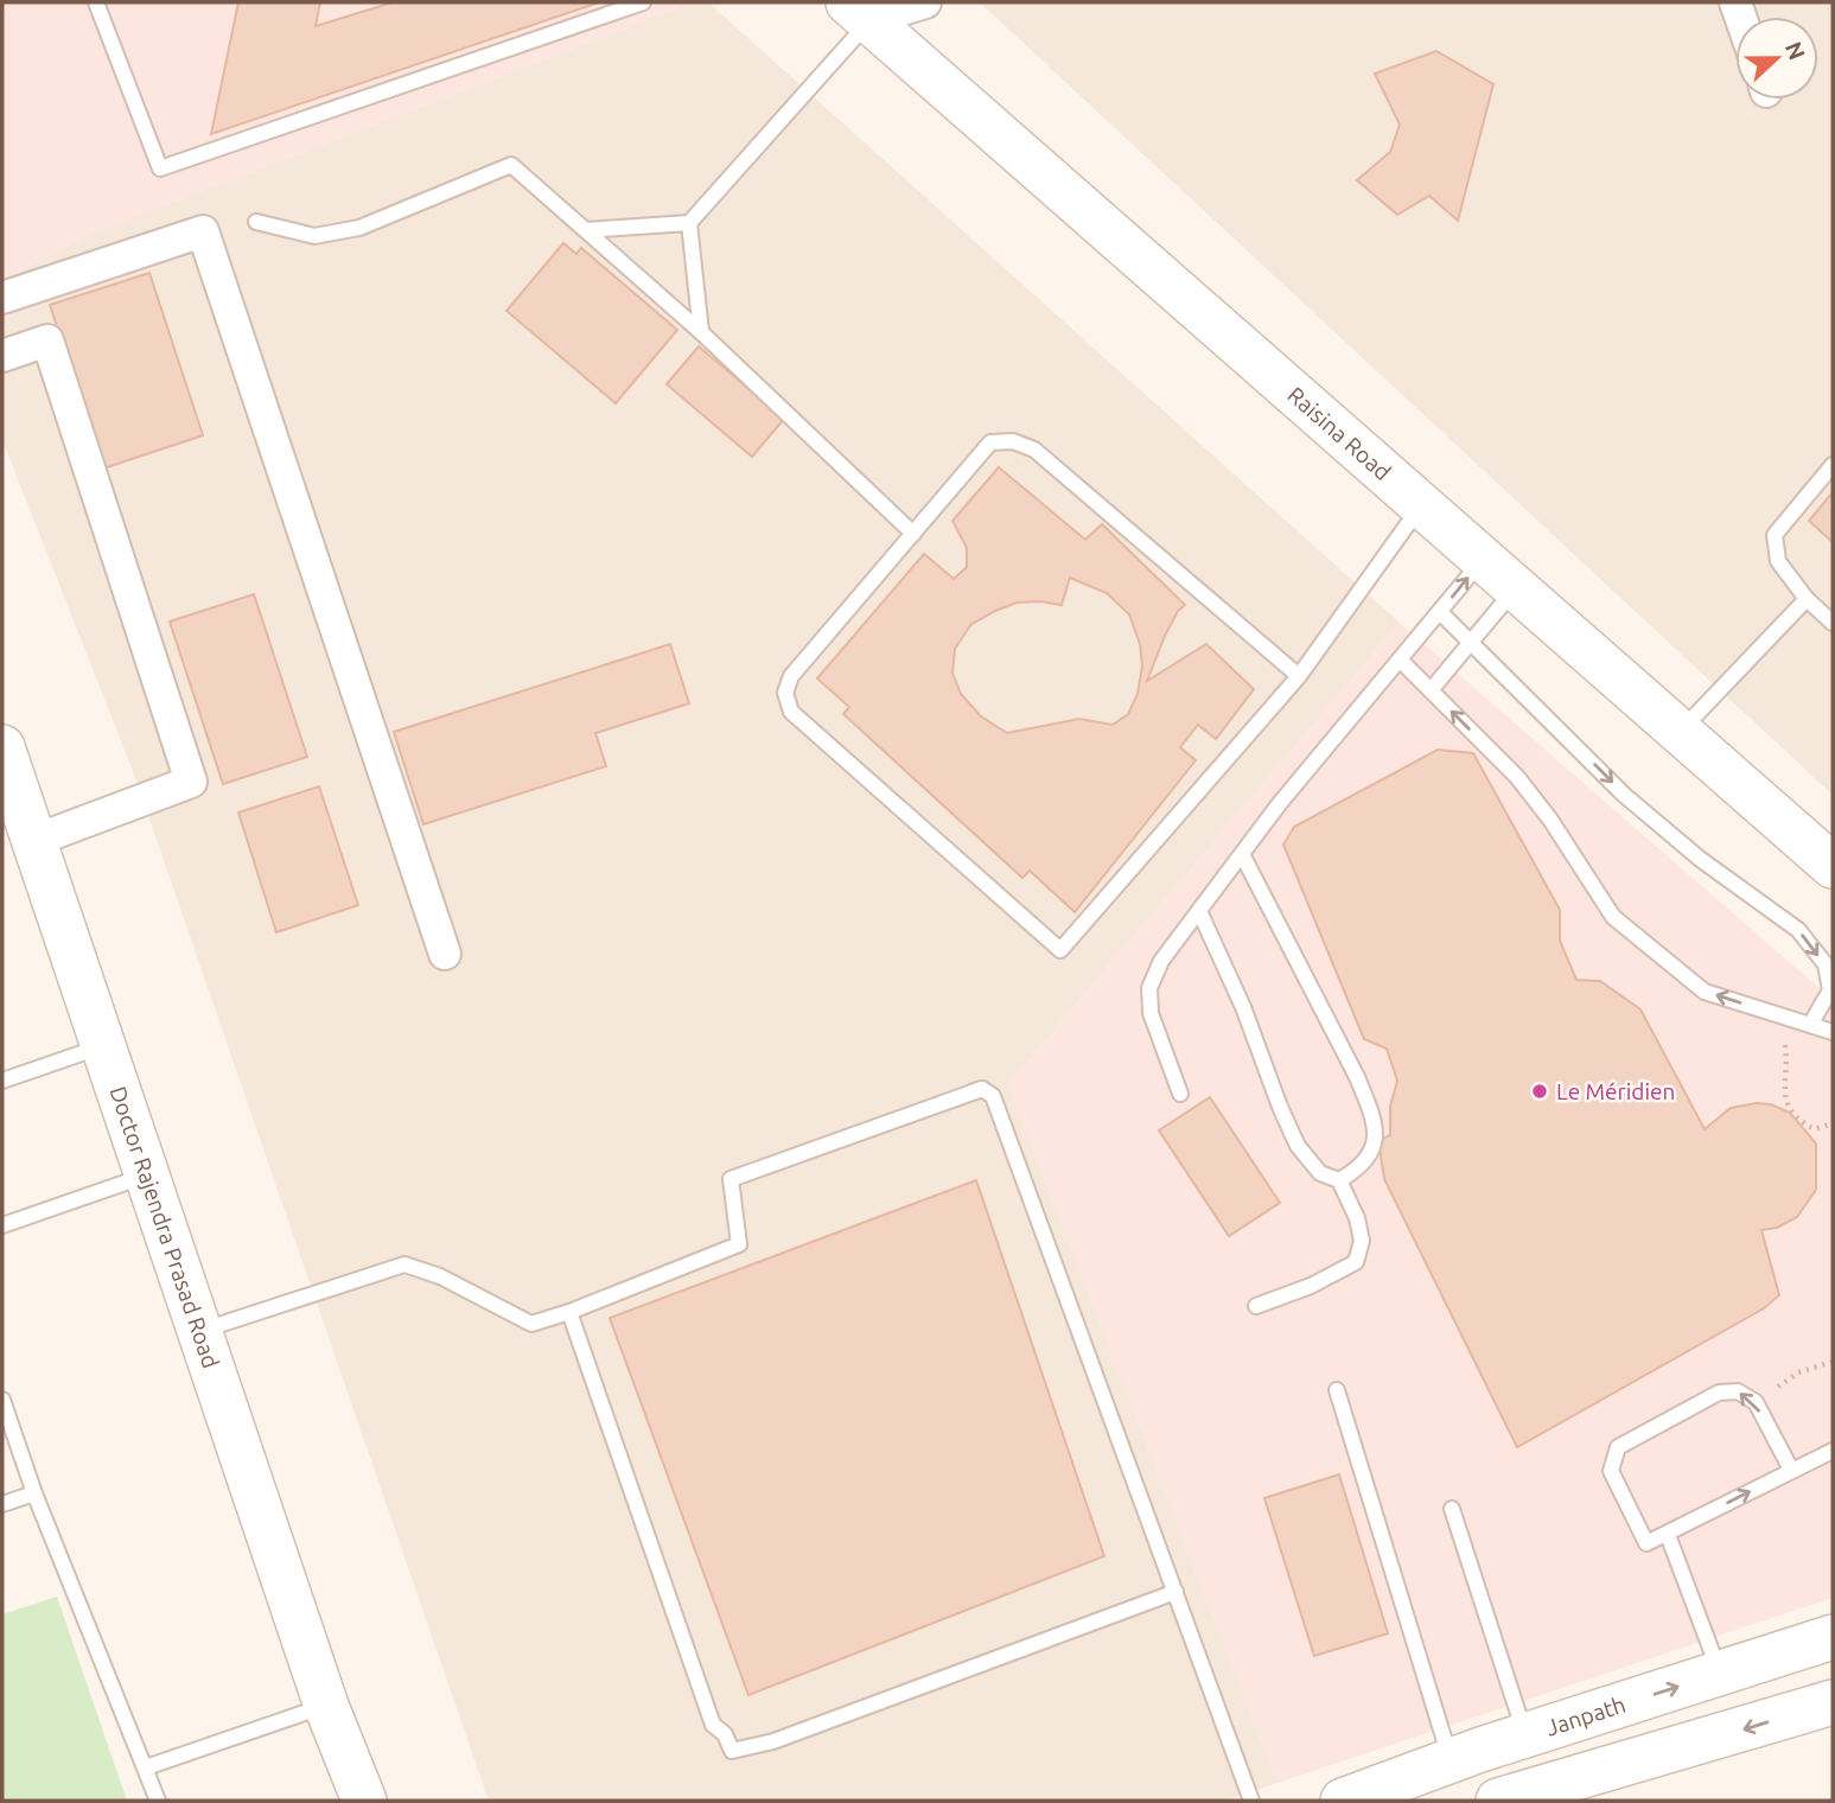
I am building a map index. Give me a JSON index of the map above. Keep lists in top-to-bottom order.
{
  "streets": {
    "main road": ["Raisina Road", "Doctor Rajendra Prasad Road", "Janpath"]
  },
  "places": ["Le Méridien"],
  "north": "right"
}
